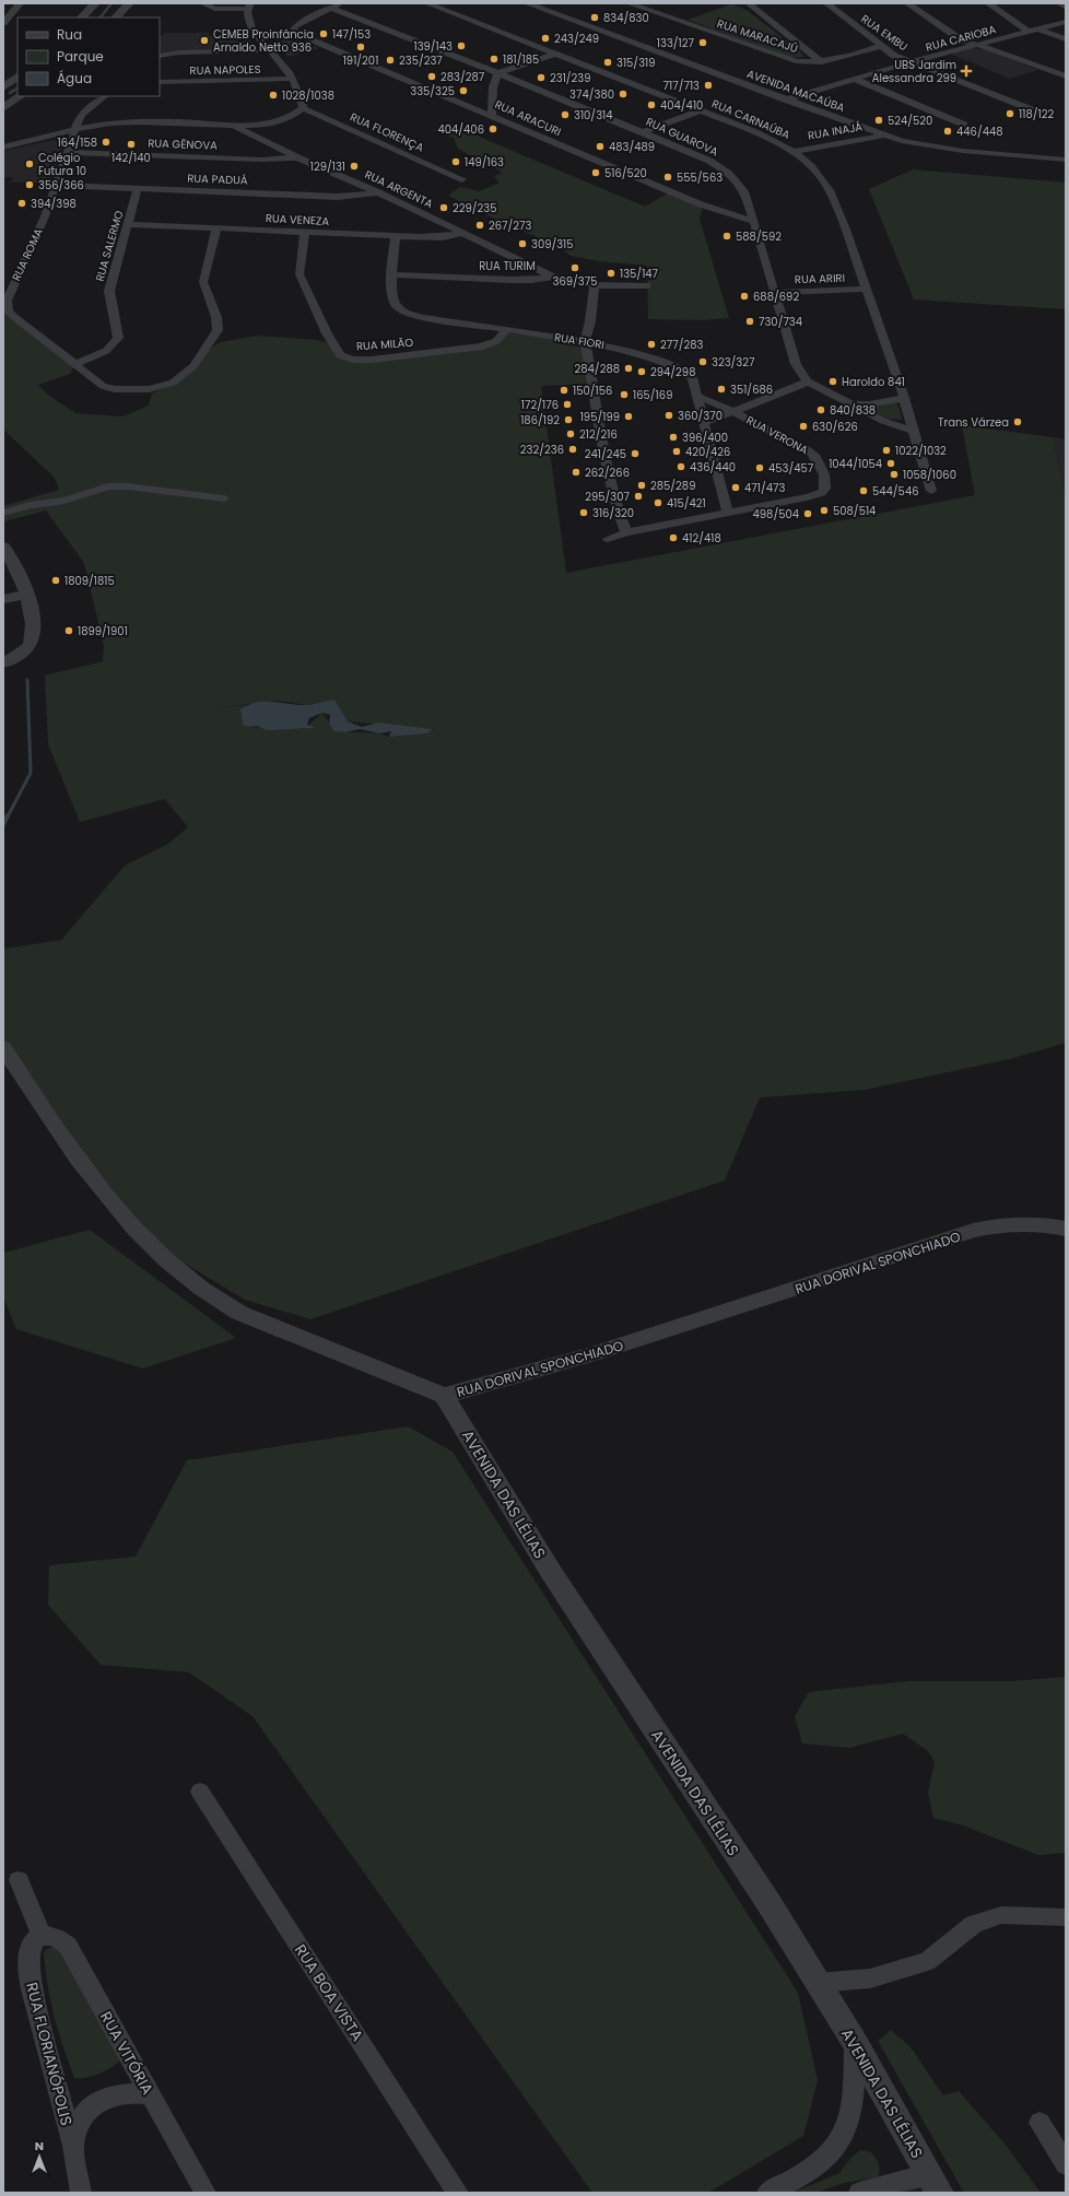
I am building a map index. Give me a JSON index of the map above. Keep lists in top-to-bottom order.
{
  "streets": {
    "street": [
      "RUA EMBU",
      "RUA MARACAJÚ",
      "RUA CARIOBA",
      "RUA NAPOLES",
      "AVENIDA MACAÚBA",
      "RUA ARACURI",
      "RUA CARNAÚBA",
      "RUA INAJÁ",
      "RUA FLORENÇA",
      "RUA GUAROVA",
      "RUA GÊNOVA",
      "RUA PADUÁ",
      "RUA ARGENTA",
      "RUA VENEZA",
      "RUA SALERMO",
      "RUA ROMA",
      "RUA TURIM",
      "RUA ARIRI",
      "RUA FIORI",
      "RUA MILÃO",
      "RUA VERONA",
      "RUA DORIVAL SPONCHIADO",
      "AVENIDA DAS LÉLIAS",
      "RUA BOA VISTA",
      "RUA VITÓRIA",
      "RUA FLORIANÓPOLIS"
    ]
  },
  "crossings": [
    ["RUA EMBU", "RUA MARACAJÚ"],
    ["RUA EMBU", "RUA CARIOBA"],
    ["RUA CARIOBA", "AVENIDA MACAÚBA"],
    ["AVENIDA MACAÚBA", "RUA INAJÁ"],
    ["RUA ARACURI", "RUA GUAROVA"],
    ["RUA CARNAÚBA", "RUA INAJÁ"],
    ["RUA CARNAÚBA", "RUA GUAROVA"],
    ["RUA CARNAÚBA", "RUA ARIRI"],
    ["RUA GUAROVA", "RUA ARIRI"],
    ["RUA GÊNOVA", "RUA ARGENTA"],
    ["RUA GÊNOVA", "RUA ROMA"],
    ["RUA PADUÁ", "RUA ARGENTA"],
    ["RUA PADUÁ", "RUA SALERMO"],
    ["RUA PADUÁ", "RUA ROMA"],
    ["RUA ARGENTA", "RUA VENEZA"],
    ["RUA ARGENTA", "RUA TURIM"],
    ["RUA VENEZA", "RUA SALERMO"],
    ["RUA VENEZA", "RUA ROMA"],
    ["RUA VENEZA", "RUA FIORI"],
    ["RUA VENEZA", "RUA MILÃO"],
    ["RUA SALERMO", "RUA ROMA"],
    ["RUA TURIM", "RUA FIORI"],
    ["RUA FIORI", "RUA MILÃO"],
    ["RUA FIORI", "RUA VERONA"],
    ["RUA DORIVAL SPONCHIADO", "AVENIDA DAS LÉLIAS"],
    ["RUA VITÓRIA", "RUA FLORIANÓPOLIS"]
  ],
  "places": {
    "other": [
      "834/830",
      "147/153",
      "243/249",
      "CEMEB Proinfância Arnaldo Netto 936",
      "133/127",
      "139/143",
      "191/201",
      "181/185",
      "235/237",
      "315/319",
      "283/287",
      "231/239",
      "717/713",
      "335/325",
      "374/380",
      "1028/1038",
      "404/410",
      "118/122",
      "310/314",
      "524/520",
      "404/406",
      "446/448",
      "164/158",
      "142/140",
      "483/489",
      "149/163",
      "Colégio Futura 10",
      "129/131",
      "516/520",
      "555/563",
      "356/366",
      "394/398",
      "229/235",
      "267/273",
      "588/592",
      "309/315",
      "369/375",
      "135/147",
      "688/692",
      "730/734",
      "277/283",
      "323/327",
      "284/288",
      "294/298",
      "Haroldo 841",
      "351/686",
      "150/156",
      "165/169",
      "172/176",
      "840/838",
      "360/370",
      "195/199",
      "186/192",
      "Trans Várzea",
      "630/626",
      "212/216",
      "396/400",
      "232/236",
      "1022/1032",
      "420/426",
      "241/245",
      "1044/1054",
      "436/440",
      "453/457",
      "262/266",
      "1058/1060",
      "285/289",
      "471/473",
      "544/546",
      "295/307",
      "415/421",
      "508/514",
      "316/320",
      "498/504",
      "412/418",
      "1809/1815",
      "1899/1901"
    ],
    "health": ["UBS Jardim Alessandra 299"]
  },
  "legend": ["Rua", "Parque", "Água"],
  "north": "top"
}
